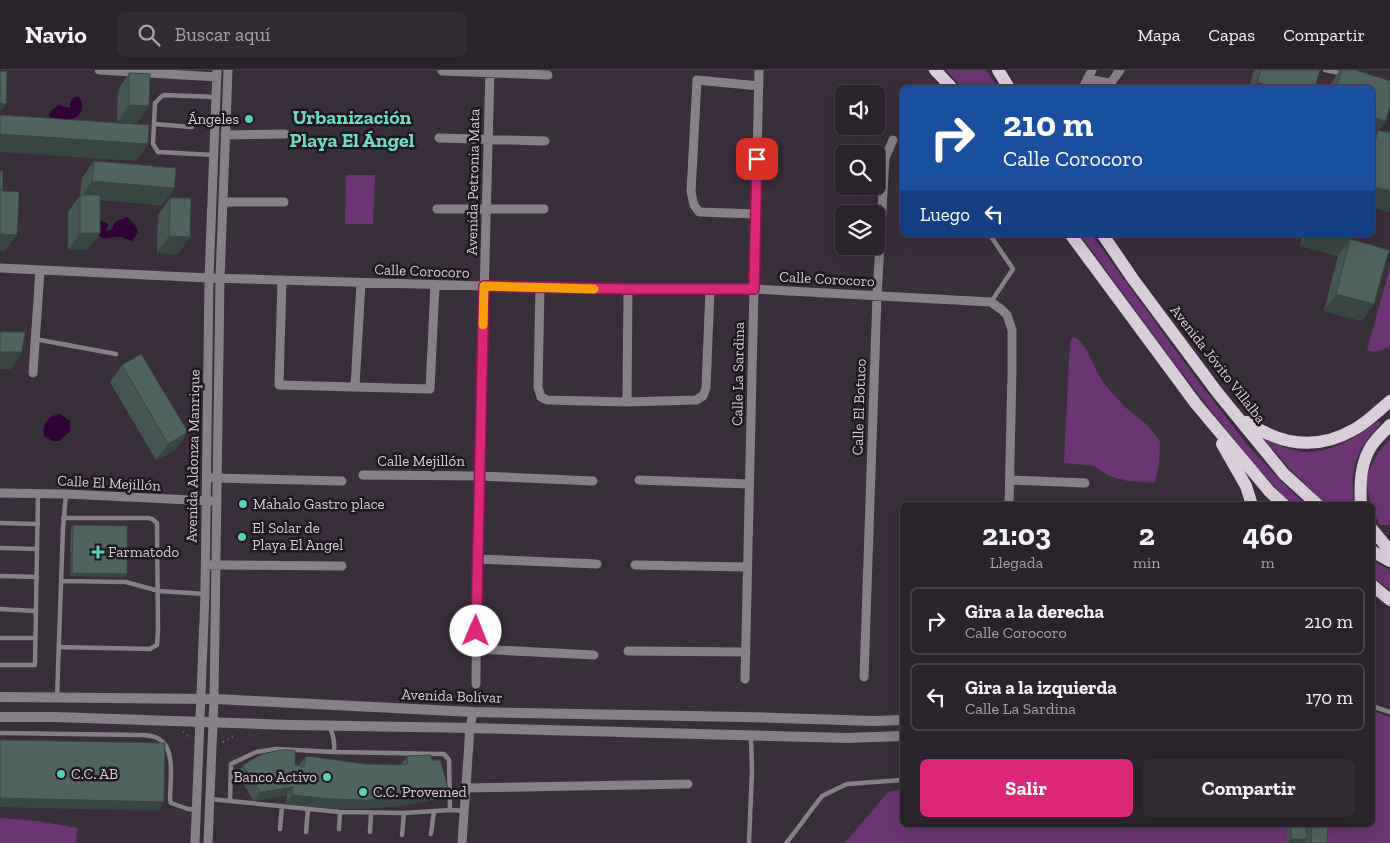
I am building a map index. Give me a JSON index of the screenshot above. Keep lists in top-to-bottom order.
{
  "streets": {
    "main road": ["Avenida Jóvito Villalba"],
    "street": [
      "Avenida Petronia Mata",
      "Calle Corocoro",
      "Calle La Sardina",
      "Calle El Botuco",
      "Avenida Aldonza Manrique",
      "Calle Mejillón",
      "Calle El Mejillón",
      "Avenida Bolívar"
    ]
  },
  "crossings": [
    ["Avenida Petronia Mata", "Calle Corocoro"],
    ["Avenida Petronia Mata", "Calle Mejillón"],
    ["Calle Corocoro", "Calle La Sardina"],
    ["Calle Corocoro", "Calle El Botuco"],
    ["Calle Corocoro", "Avenida Aldonza Manrique"],
    ["Avenida Aldonza Manrique", "Calle El Mejillón"],
    ["Avenida Aldonza Manrique", "Avenida Bolívar"]
  ],
  "districts": ["Urbanización Playa El Ángel"],
  "places": {
    "other": [
      "Ángeles",
      "Mahalo Gastro place",
      "El Solar de Playa El Angel",
      "C.C. AB",
      "Banco Activo",
      "C.C. Provemed"
    ],
    "health": ["Farmatodo"]
  },
  "page": {
    "header": "Navio",
    "search": "Buscar aquí",
    "nav": ["Mapa", "Capas", "Compartir"],
    "turn": ["210 m", "Calle Corocoro"],
    "then": "Luego",
    "eta": [
      "21:03",
      "Llegada",
      "2",
      "min",
      "460",
      "m"
    ],
    "list": [
      {
        "name": "Gira a la derecha",
        "note": "Calle Corocoro",
        "value": "210 m"
      },
      {
        "name": "Gira a la izquierda",
        "note": "Calle La Sardina",
        "value": "170 m"
      }
    ],
    "buttons": ["Salir", "Compartir"]
  }
}
